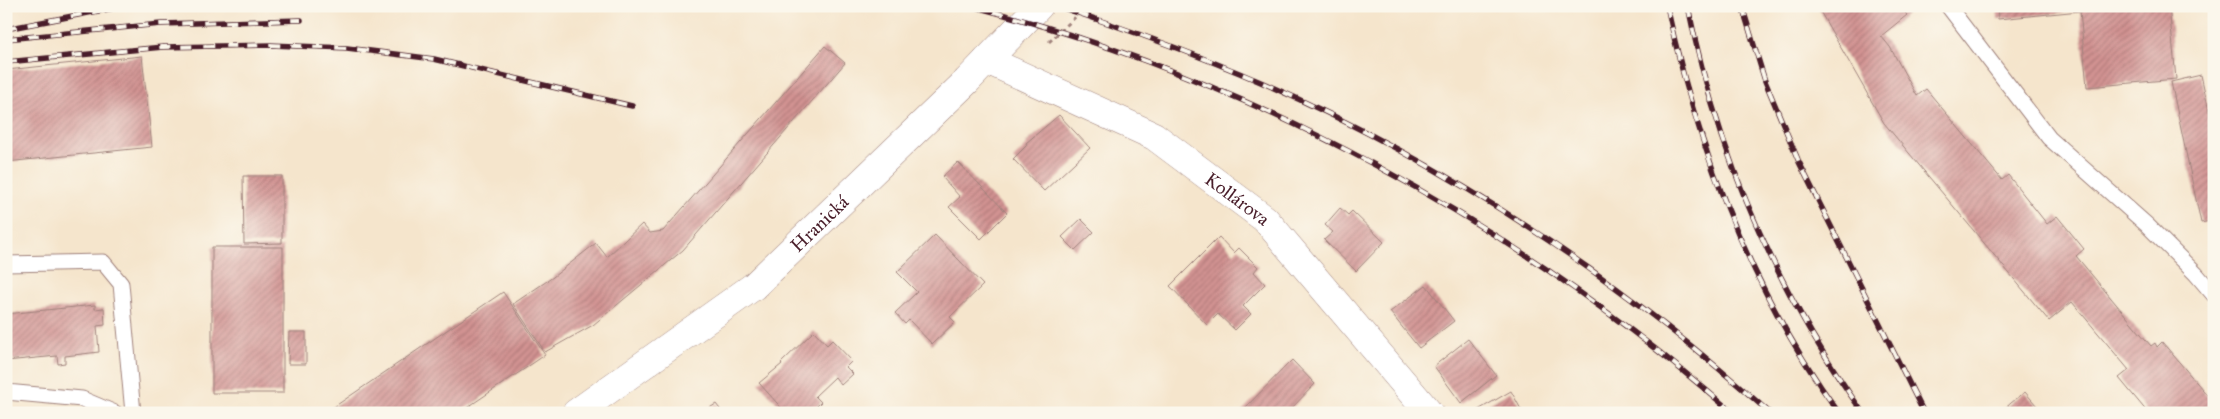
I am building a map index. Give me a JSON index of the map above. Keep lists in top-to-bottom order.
{
  "streets": {
    "street": ["Kollárova", "Hranická"]
  },
  "crossings": [
    ["Kollárova", "Hranická"]
  ]
}
